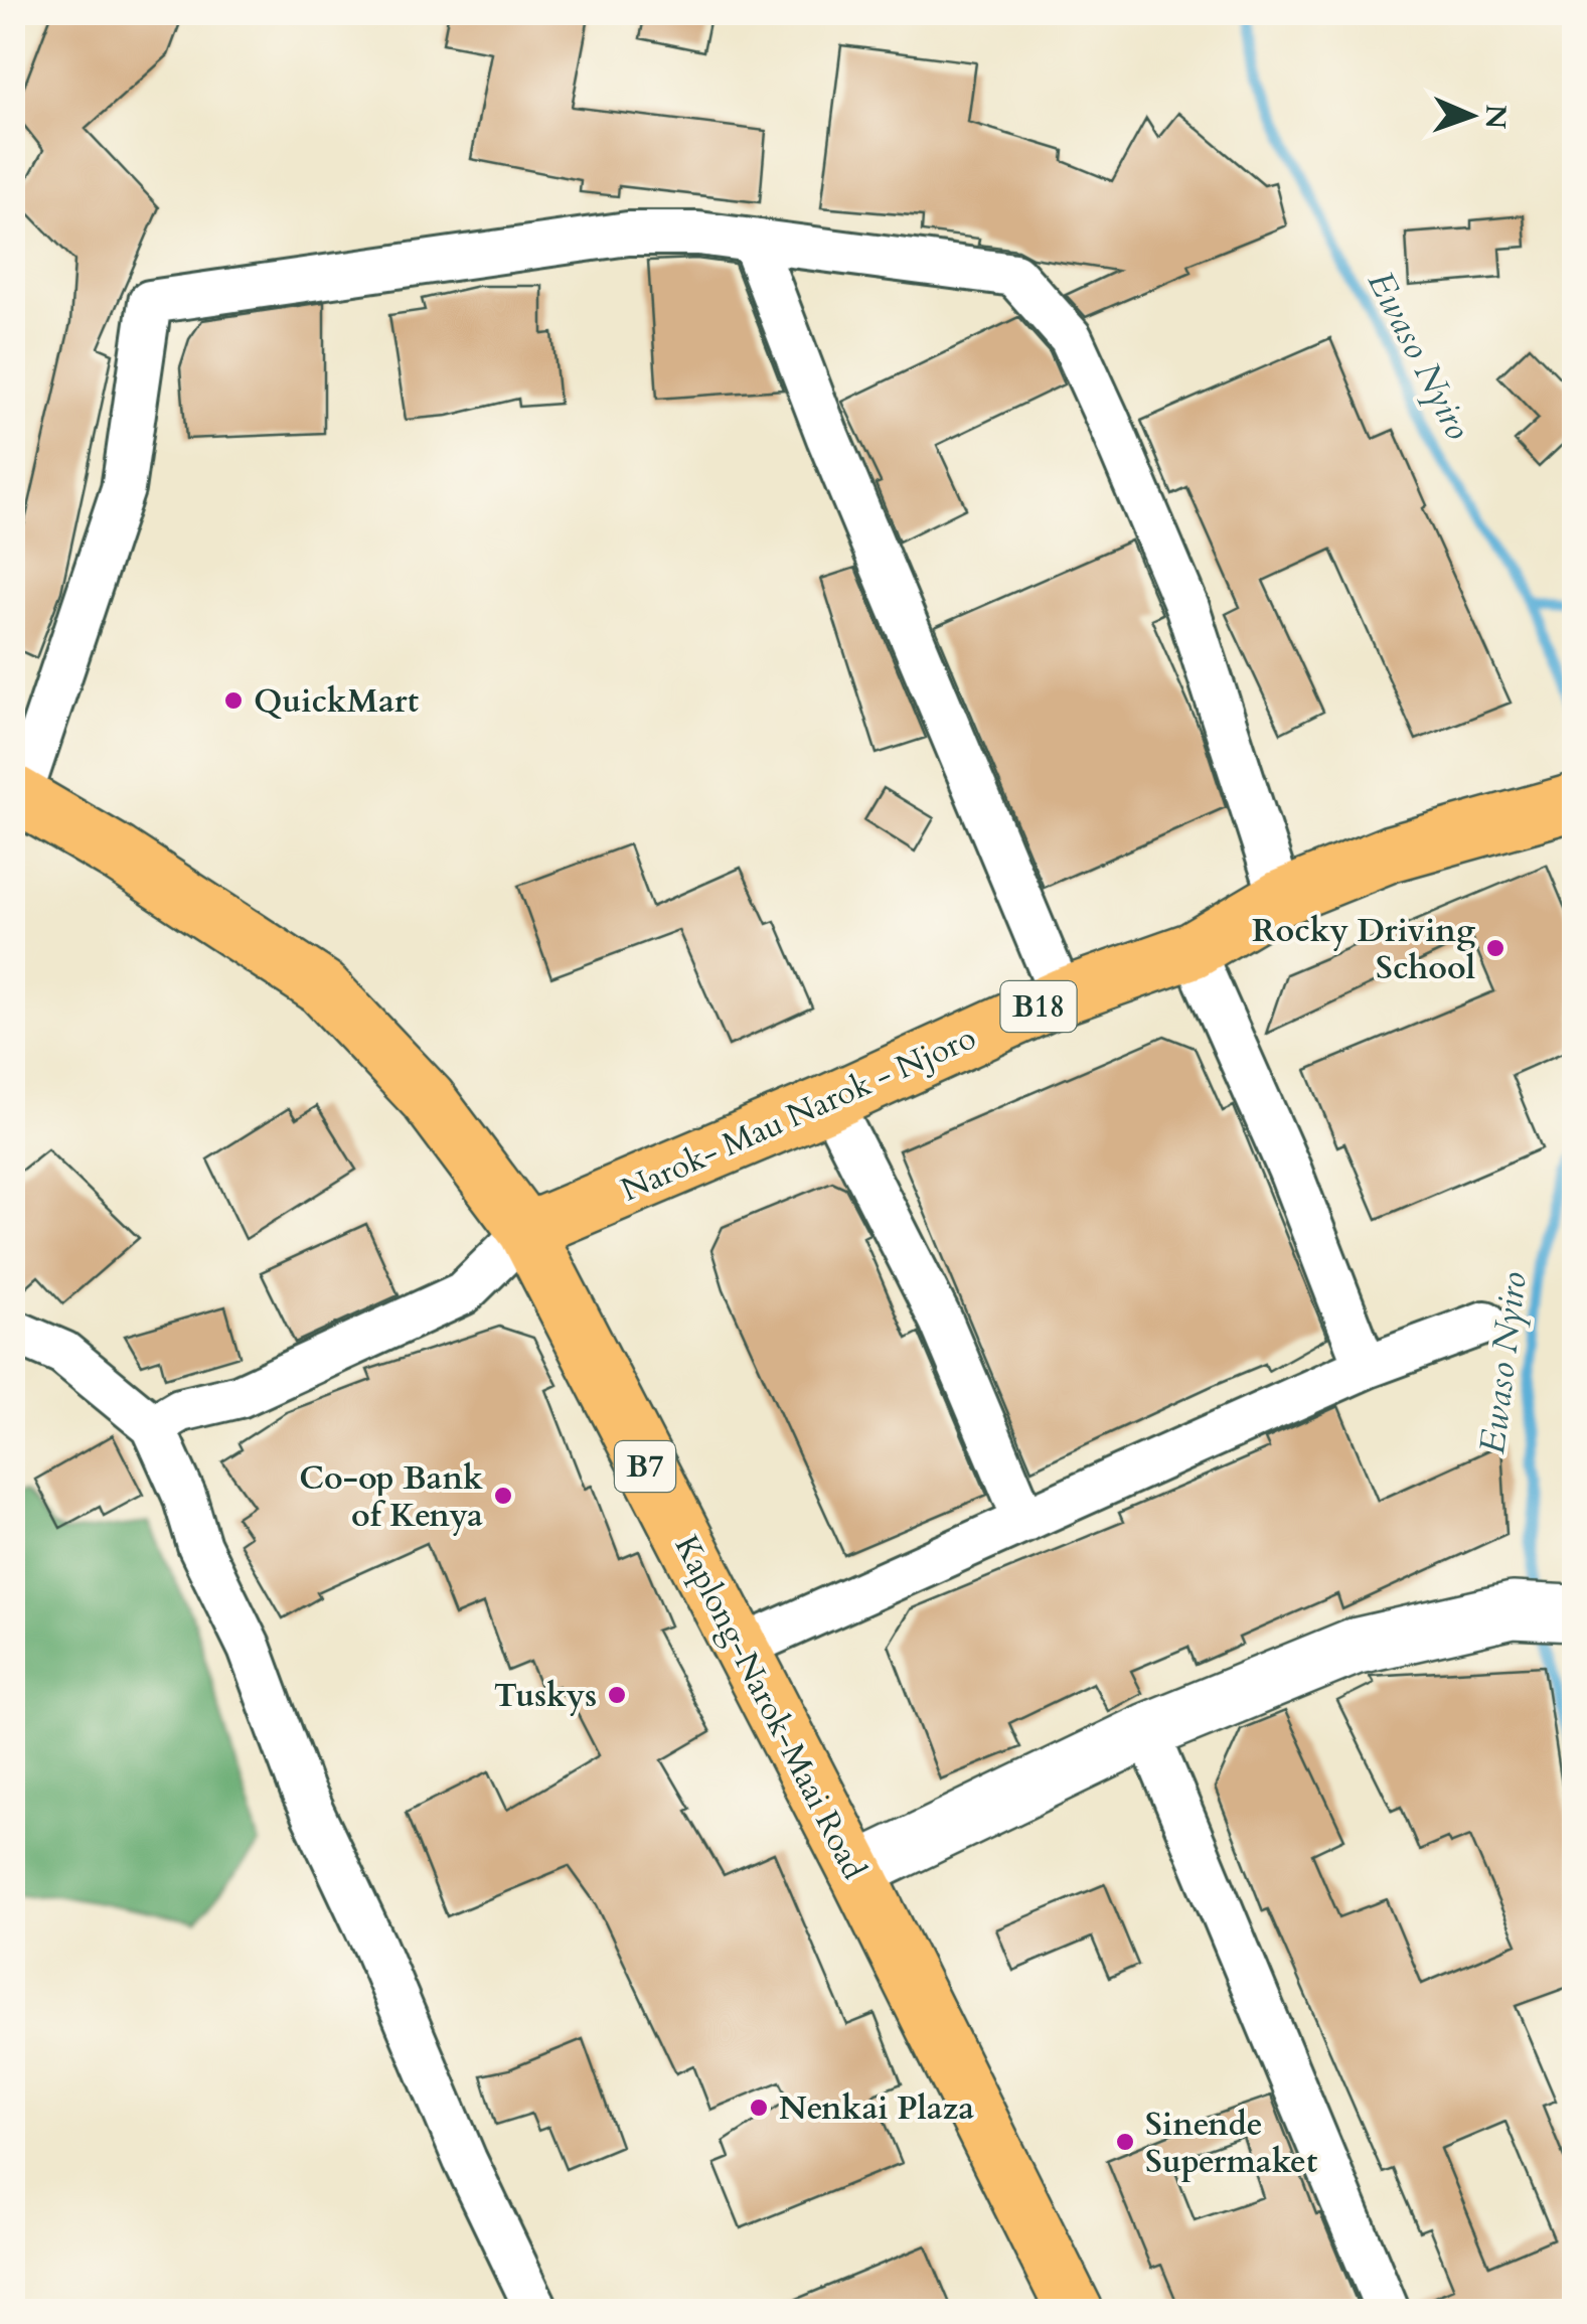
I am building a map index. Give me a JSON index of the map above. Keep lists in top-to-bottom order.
{
  "streets": {
    "highway": [
      "B18",
      "Narok- Mau Narok - Njoro",
      "B7",
      "Kaplong-Narok-Maai Road"
    ]
  },
  "crossings": [
    ["Narok- Mau Narok - Njoro", "Kaplong-Narok-Maai Road"]
  ],
  "water": ["Ewaso Nyiro"],
  "places": [
    "QuickMart",
    "Rocky Driving School",
    "Co-op Bank of Kenya",
    "Tuskys",
    "Nenkai Plaza",
    "Sinende Supermaket"
  ],
  "north": "right"
}
